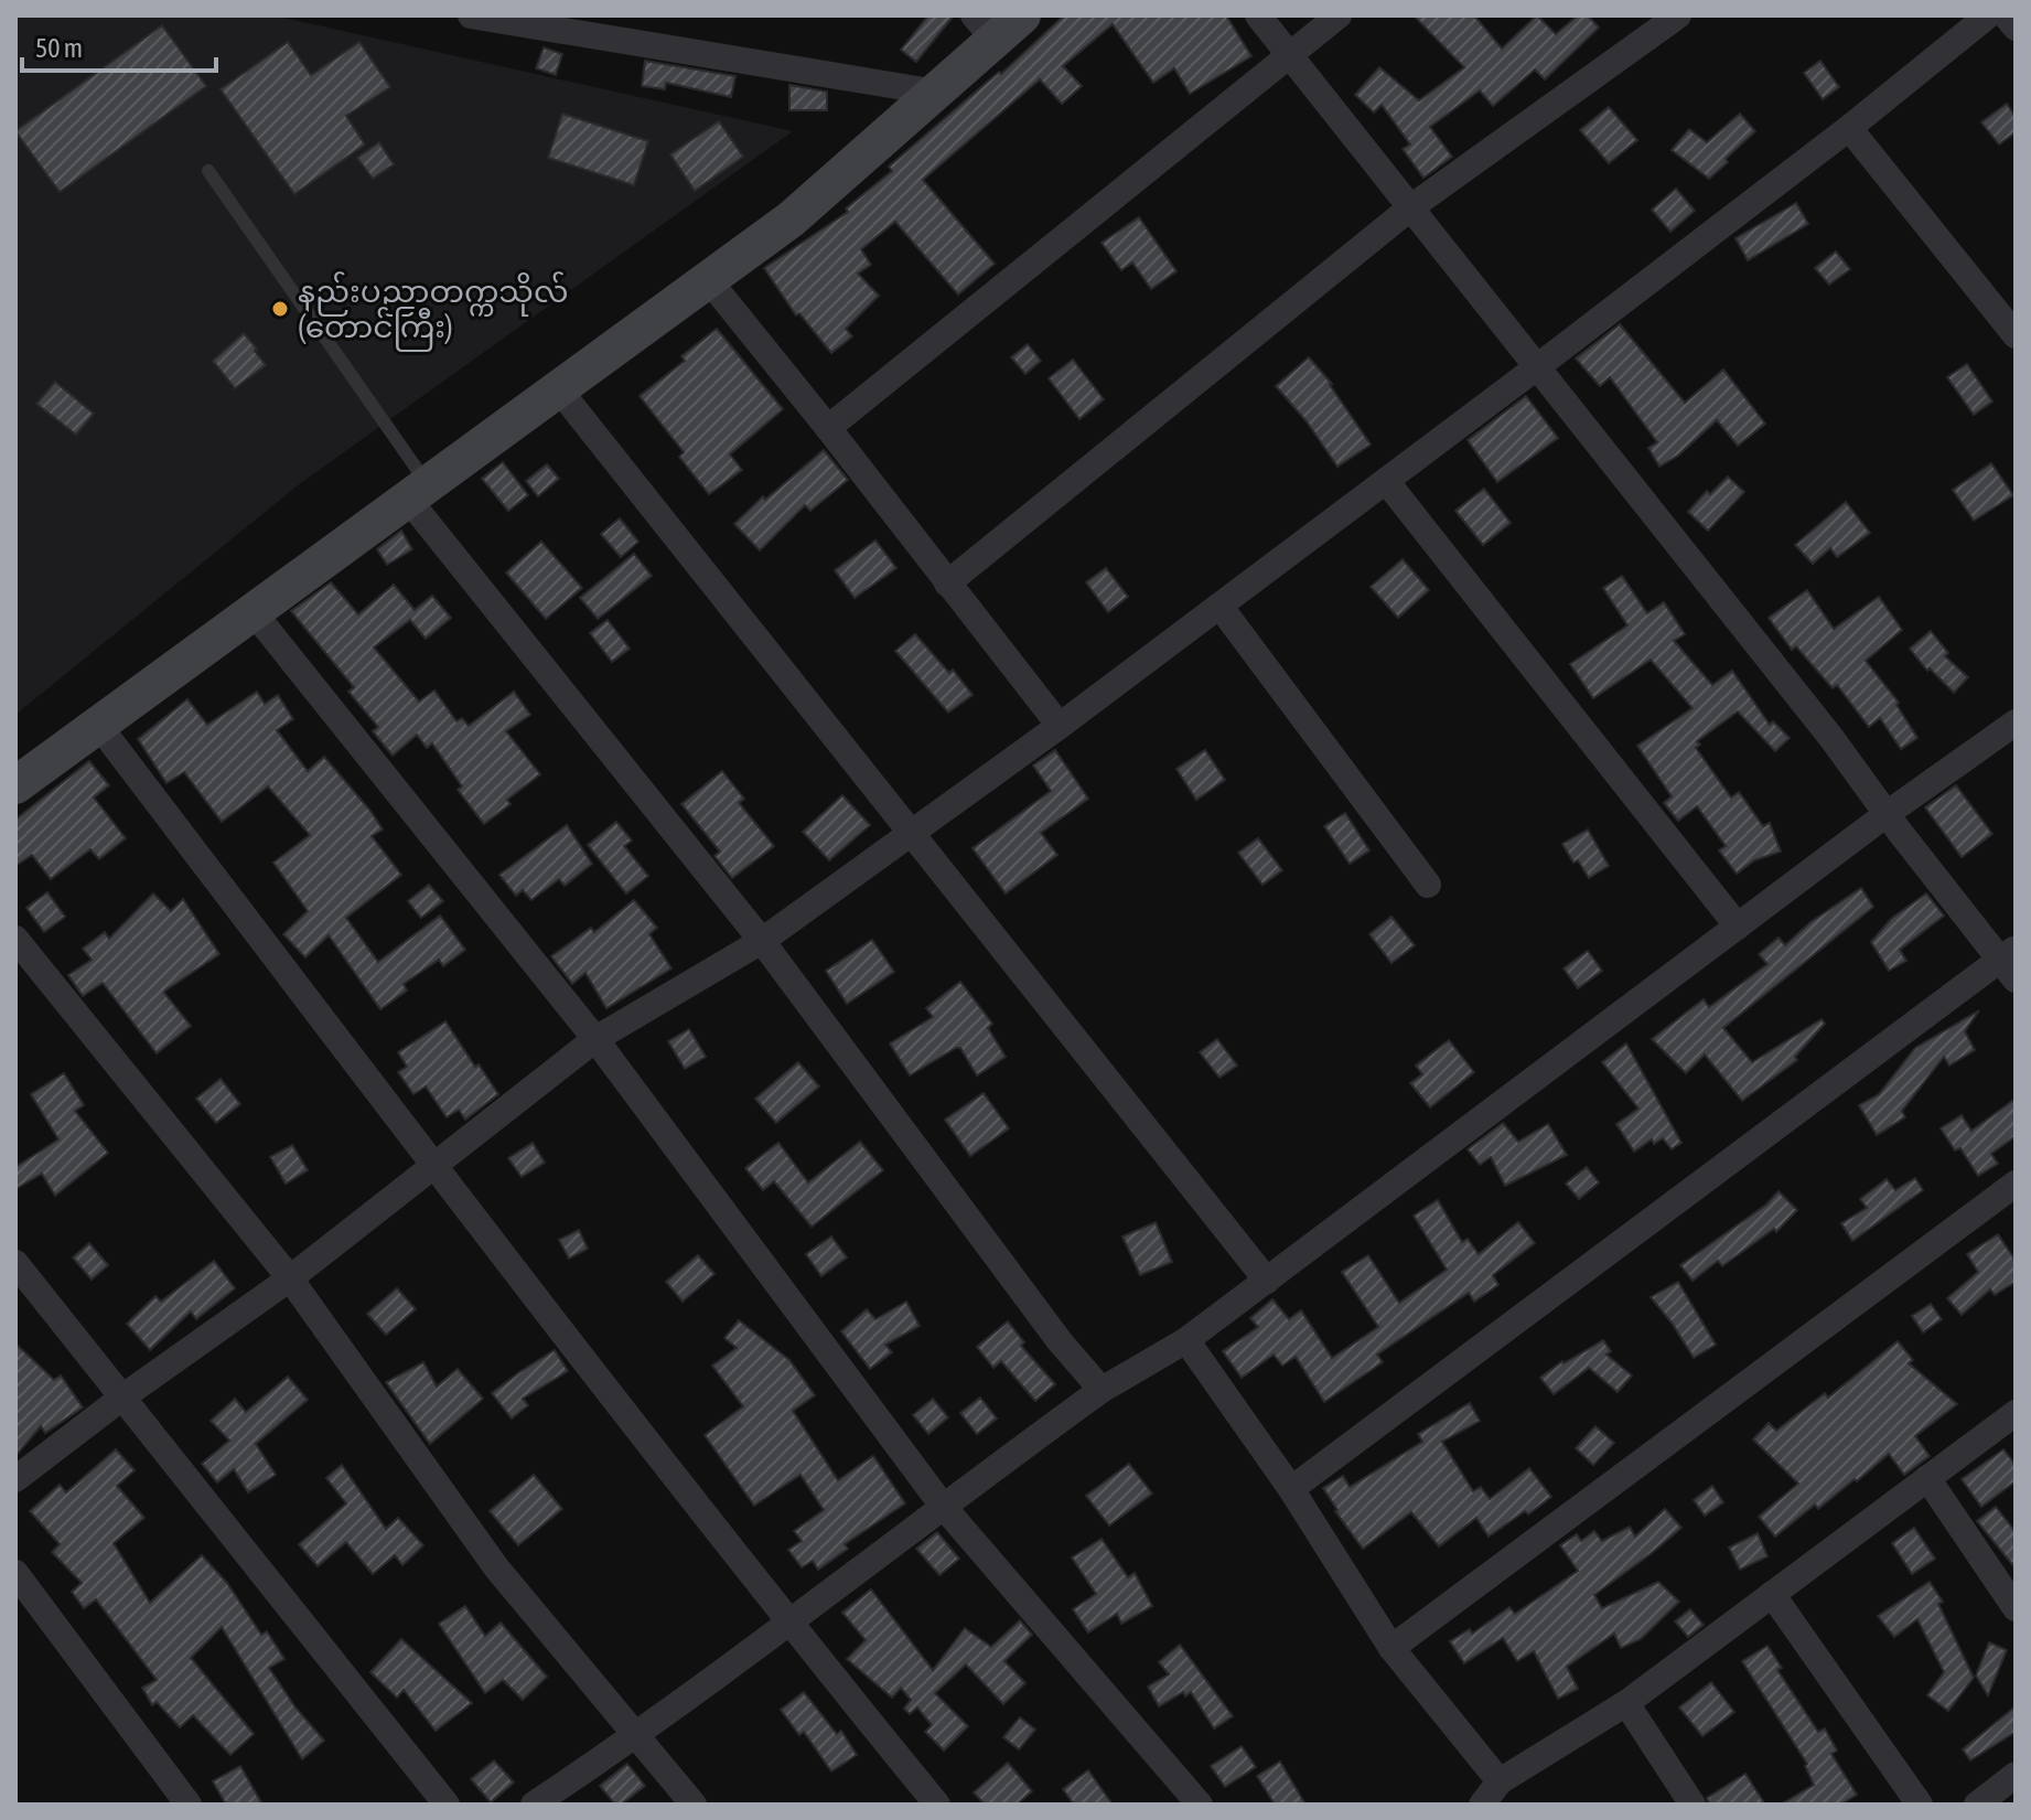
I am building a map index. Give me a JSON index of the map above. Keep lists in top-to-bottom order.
{
  "places": ["နည်းပညာတက္ကသိုလ် (တောင်ကြီး)"],
  "scale_bar": "50 m"
}
